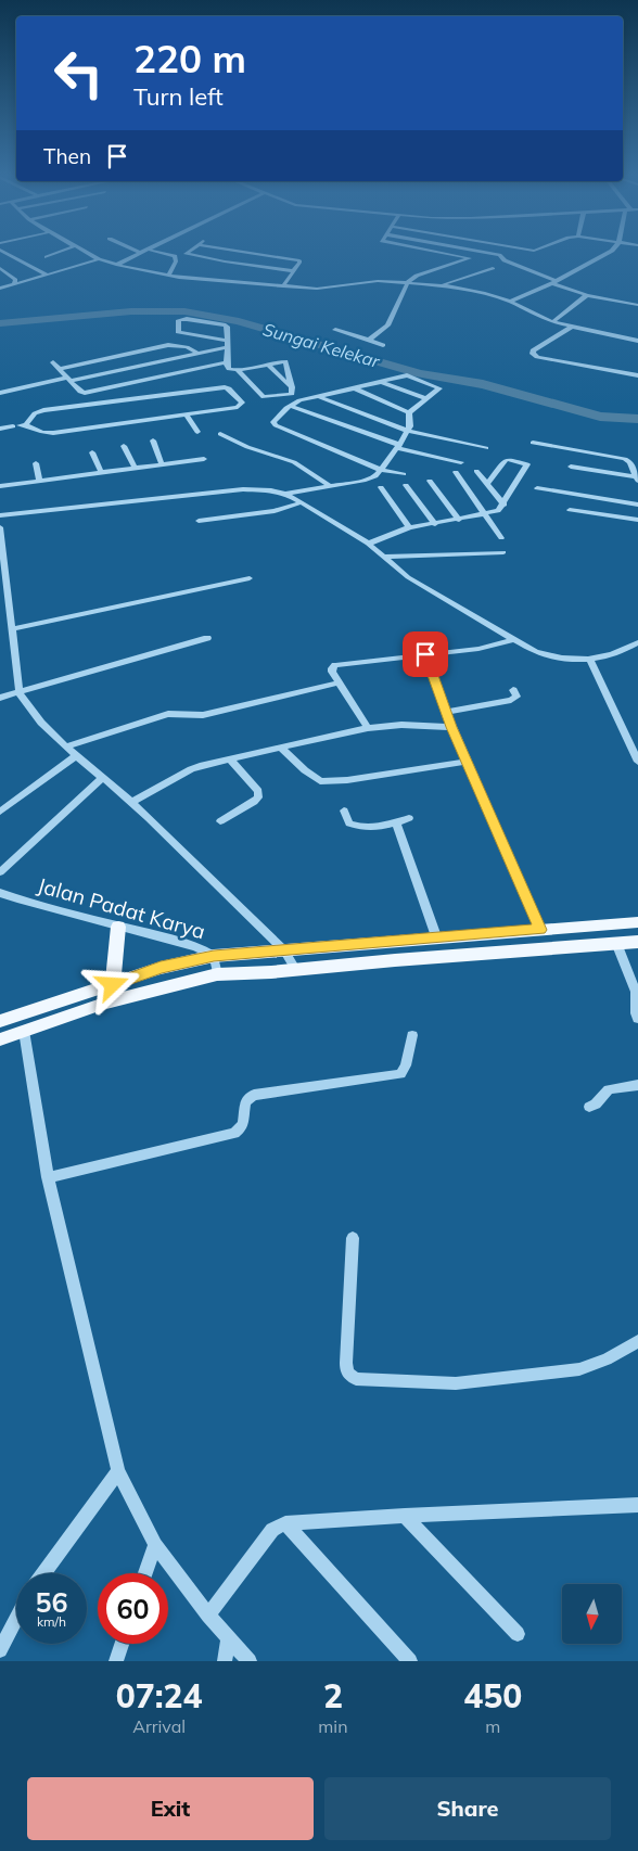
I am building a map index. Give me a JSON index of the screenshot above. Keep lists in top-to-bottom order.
{
  "streets": {
    "street": ["Jalan Padat Karya"]
  },
  "water": ["Sungai Kelekar"],
  "north": "bottom",
  "page": {
    "turn": ["220 m", "Turn left"],
    "then": "Then",
    "speed": "56 km/h",
    "limit": "60",
    "eta": [
      "07:24",
      "Arrival",
      "2",
      "min",
      "450",
      "m"
    ],
    "buttons": ["Exit", "Share"]
  }
}
